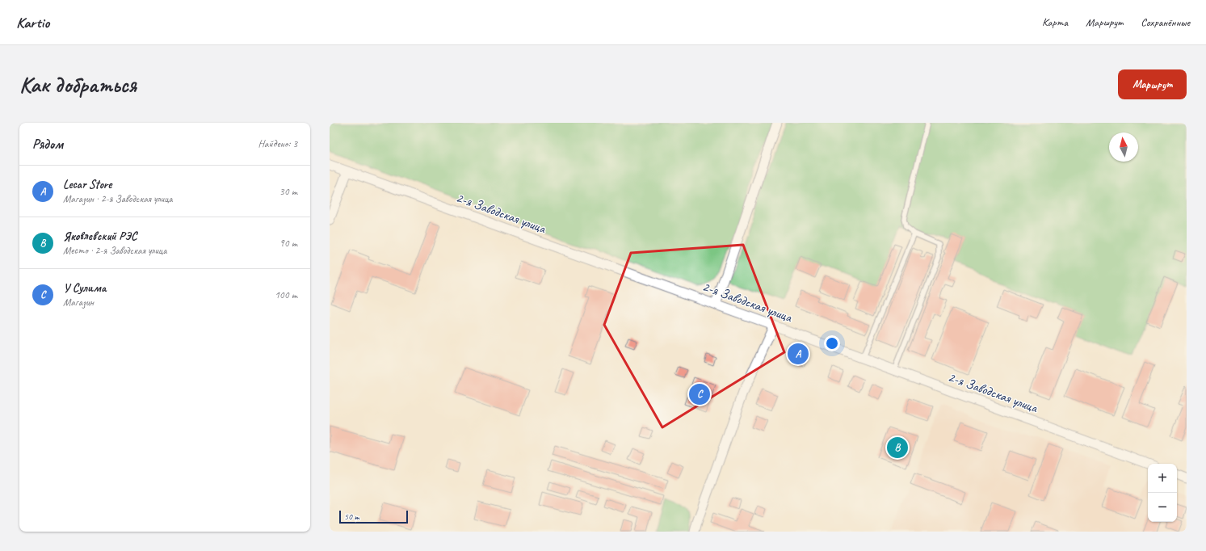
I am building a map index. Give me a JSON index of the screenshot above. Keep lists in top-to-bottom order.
{
  "streets": {
    "street": ["2-я Заводская улица"]
  },
  "scale_bar": "50 m",
  "north": "top",
  "page": {
    "header": "Kartio",
    "nav": ["Карта", "Маршрут", "Сохранённые"],
    "buttons": "Маршрут",
    "title": "Как добраться",
    "heading": ["Рядом", "Найдено: 3"],
    "list": [
      {
        "mark": "A",
        "name": "Lecar Store",
        "note": "Магазин · 2-я Заводская улица",
        "value": "30 m"
      },
      {
        "mark": "B",
        "name": "Яковлевский РЭС",
        "note": "Место · 2-я Заводская улица",
        "value": "90 m"
      },
      {
        "mark": "C",
        "name": "У Сулима",
        "note": "Магазин",
        "value": "100 m"
      }
    ],
    "pins": ["A", "C", "B"],
    "map_buttons": ["+", "−"],
    "scale": "50 m"
  }
}
